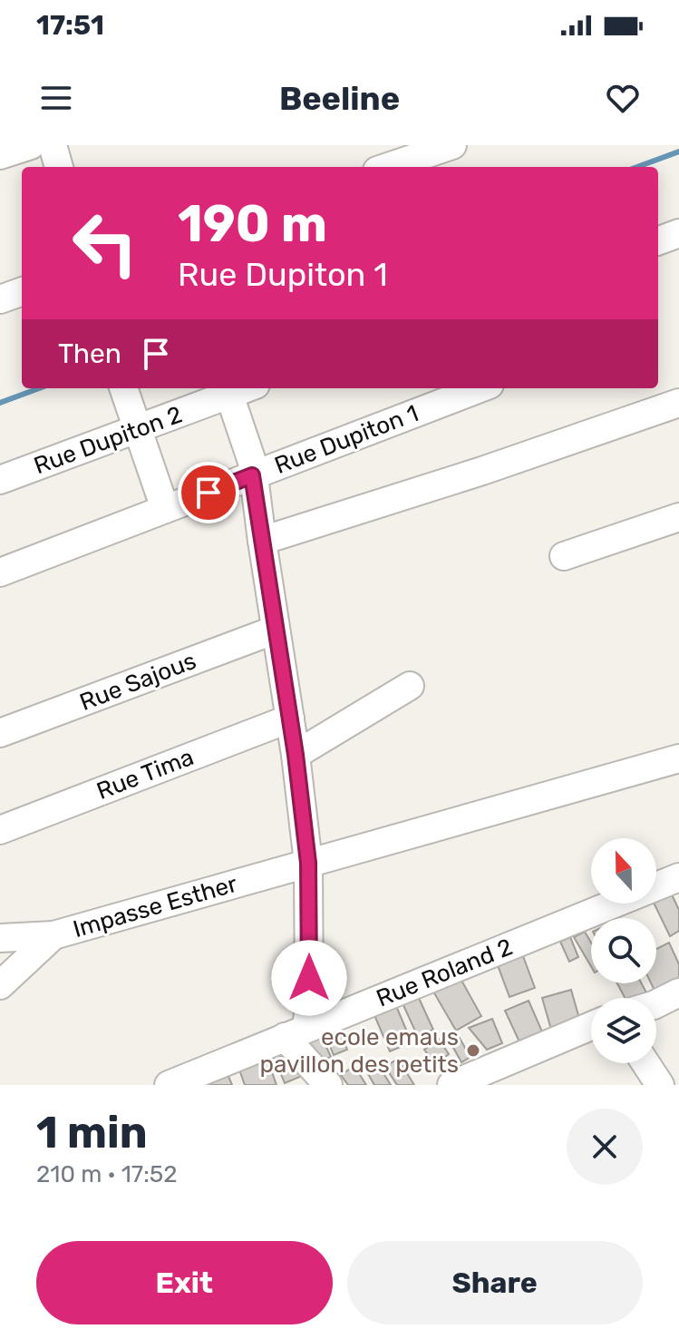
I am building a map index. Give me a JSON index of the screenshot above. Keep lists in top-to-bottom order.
{
  "streets": {
    "street": [
      "Rue Dupiton 1",
      "Rue Dupiton 2",
      "Rue Sajous",
      "Rue Tima",
      "Impasse Esther",
      "Rue Roland 2"
    ]
  },
  "places": ["ecole emaus pavillon des petits"],
  "north": "top",
  "page": {
    "status": "17:51",
    "header": "Beeline",
    "turn": ["190 m", "Rue Dupiton 1"],
    "then": "Then",
    "heading": ["1 min", "210 m · 17:52"],
    "buttons": ["Exit", "Share"]
  }
}
